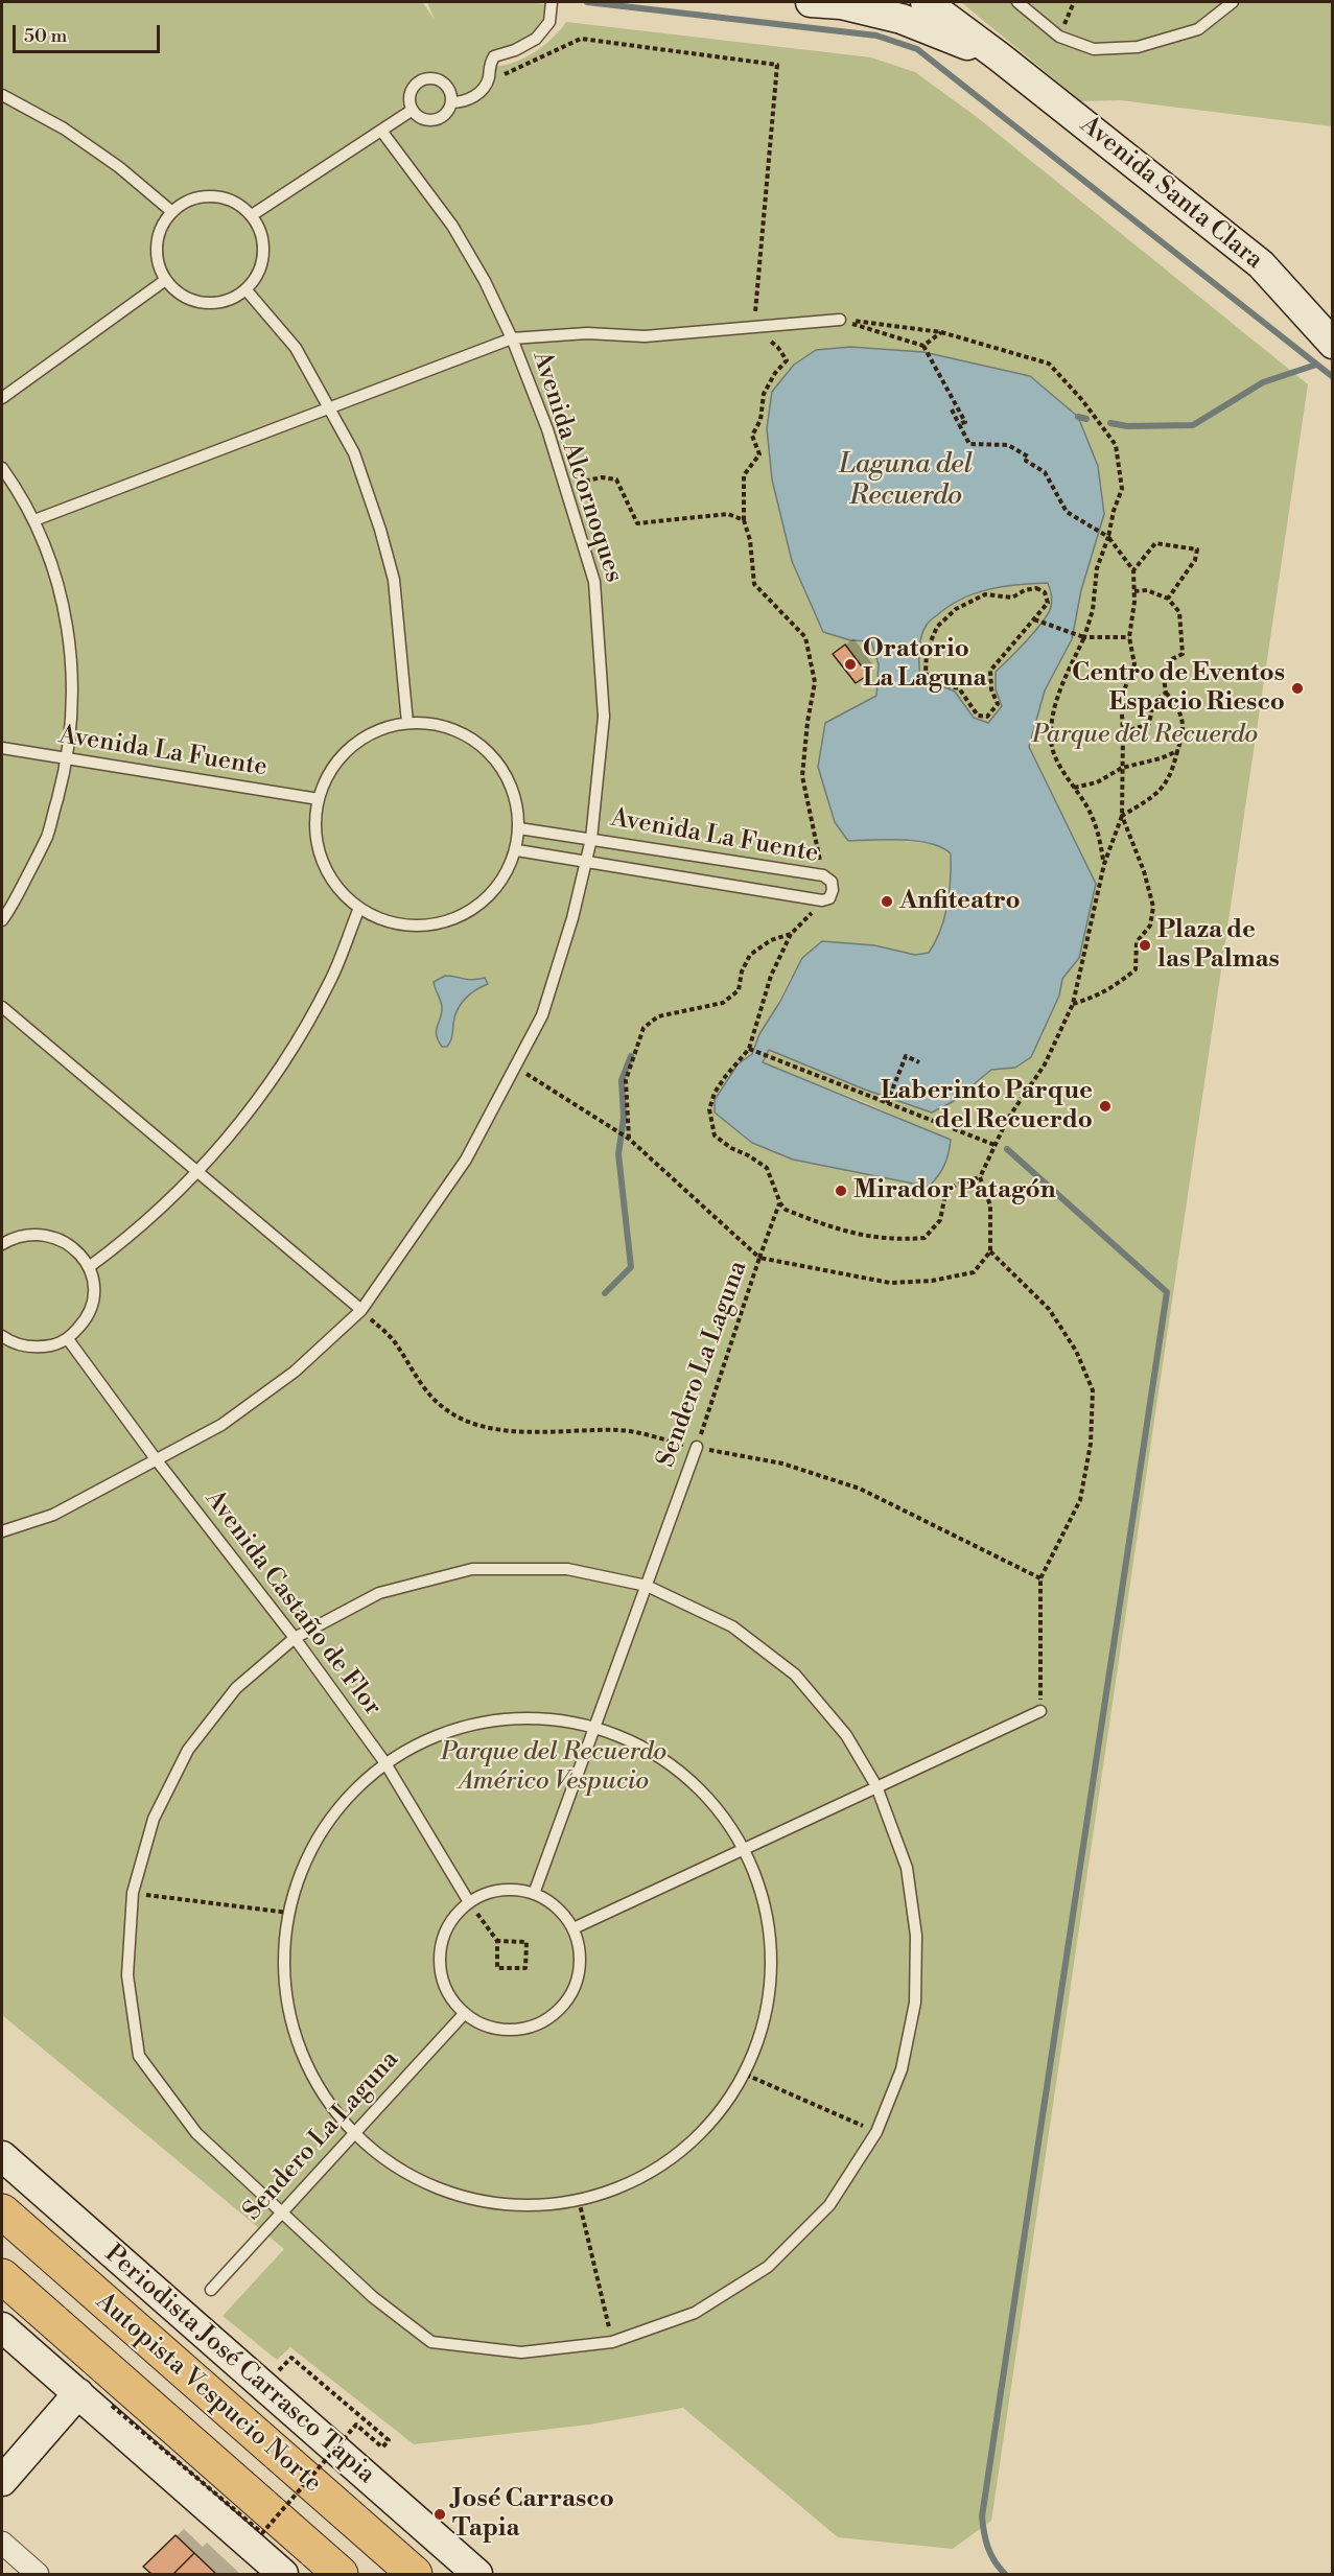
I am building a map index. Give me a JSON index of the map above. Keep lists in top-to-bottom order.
{
  "streets": {
    "highway": ["Autopista Vespucio Norte"],
    "main road": ["Avenida Santa Clara", "Periodista José Carrasco Tapia"],
    "lane": [
      "Avenida Alcornoques",
      "Avenida La Fuente",
      "Sendero La Laguna",
      "Avenida Castaño de Flor"
    ]
  },
  "crossings": [
    ["Avenida Alcornoques", "Avenida La Fuente"],
    ["Avenida Alcornoques", "Avenida Castaño de Flor"]
  ],
  "water": ["Laguna del Recuerdo"],
  "parks": ["Parque del Recuerdo", "Parque del Recuerdo Américo Vespucio"],
  "places": [
    "Oratorio La Laguna",
    "Centro de Eventos Espacio Riesco",
    "Anfiteatro",
    "Plaza de las Palmas",
    "Laberinto Parque del Recuerdo",
    "Mirador Patagón",
    "José Carrasco Tapia"
  ],
  "scale_bar": "50 m"
}
